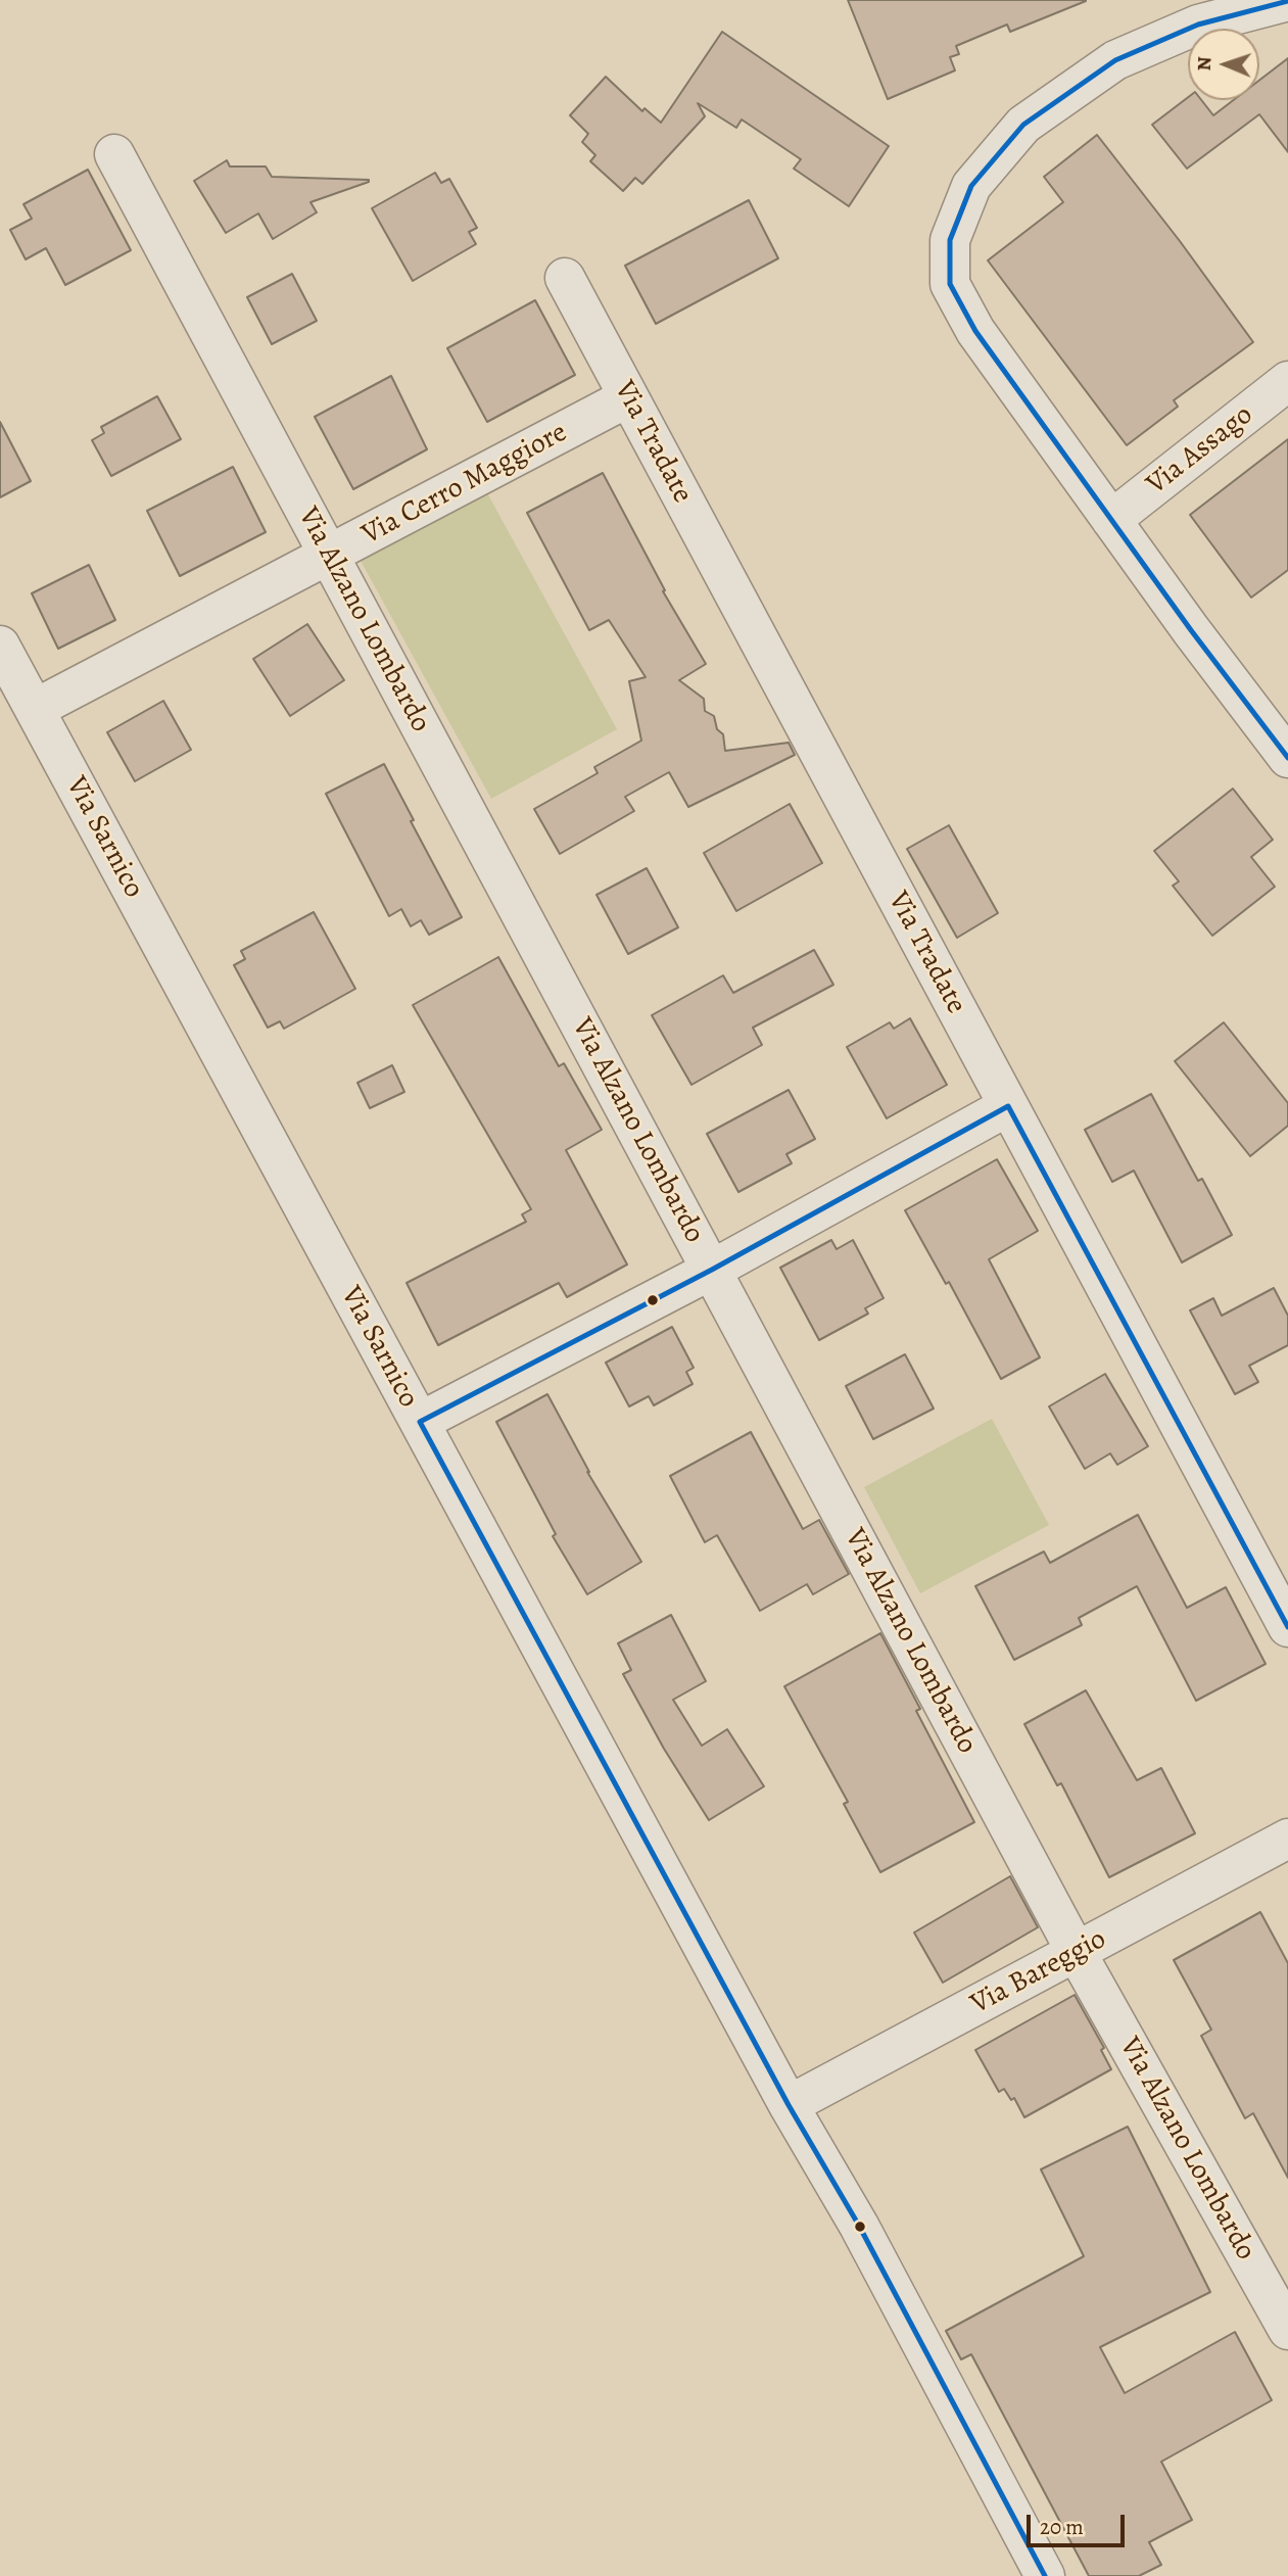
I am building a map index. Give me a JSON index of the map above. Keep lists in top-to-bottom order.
{
  "streets": {
    "street": [
      "Via Tradate",
      "Via Assago",
      "Via Cerro Maggiore",
      "Via Alzano Lombardo",
      "Via Sarnico",
      "Via Bareggio"
    ]
  },
  "crossings": [
    ["Via Tradate", "Via Cerro Maggiore"],
    ["Via Cerro Maggiore", "Via Alzano Lombardo"],
    ["Via Cerro Maggiore", "Via Sarnico"],
    ["Via Alzano Lombardo", "Via Bareggio"],
    ["Via Sarnico", "Via Bareggio"]
  ],
  "scale_bar": "20 m",
  "north": "left"
}
